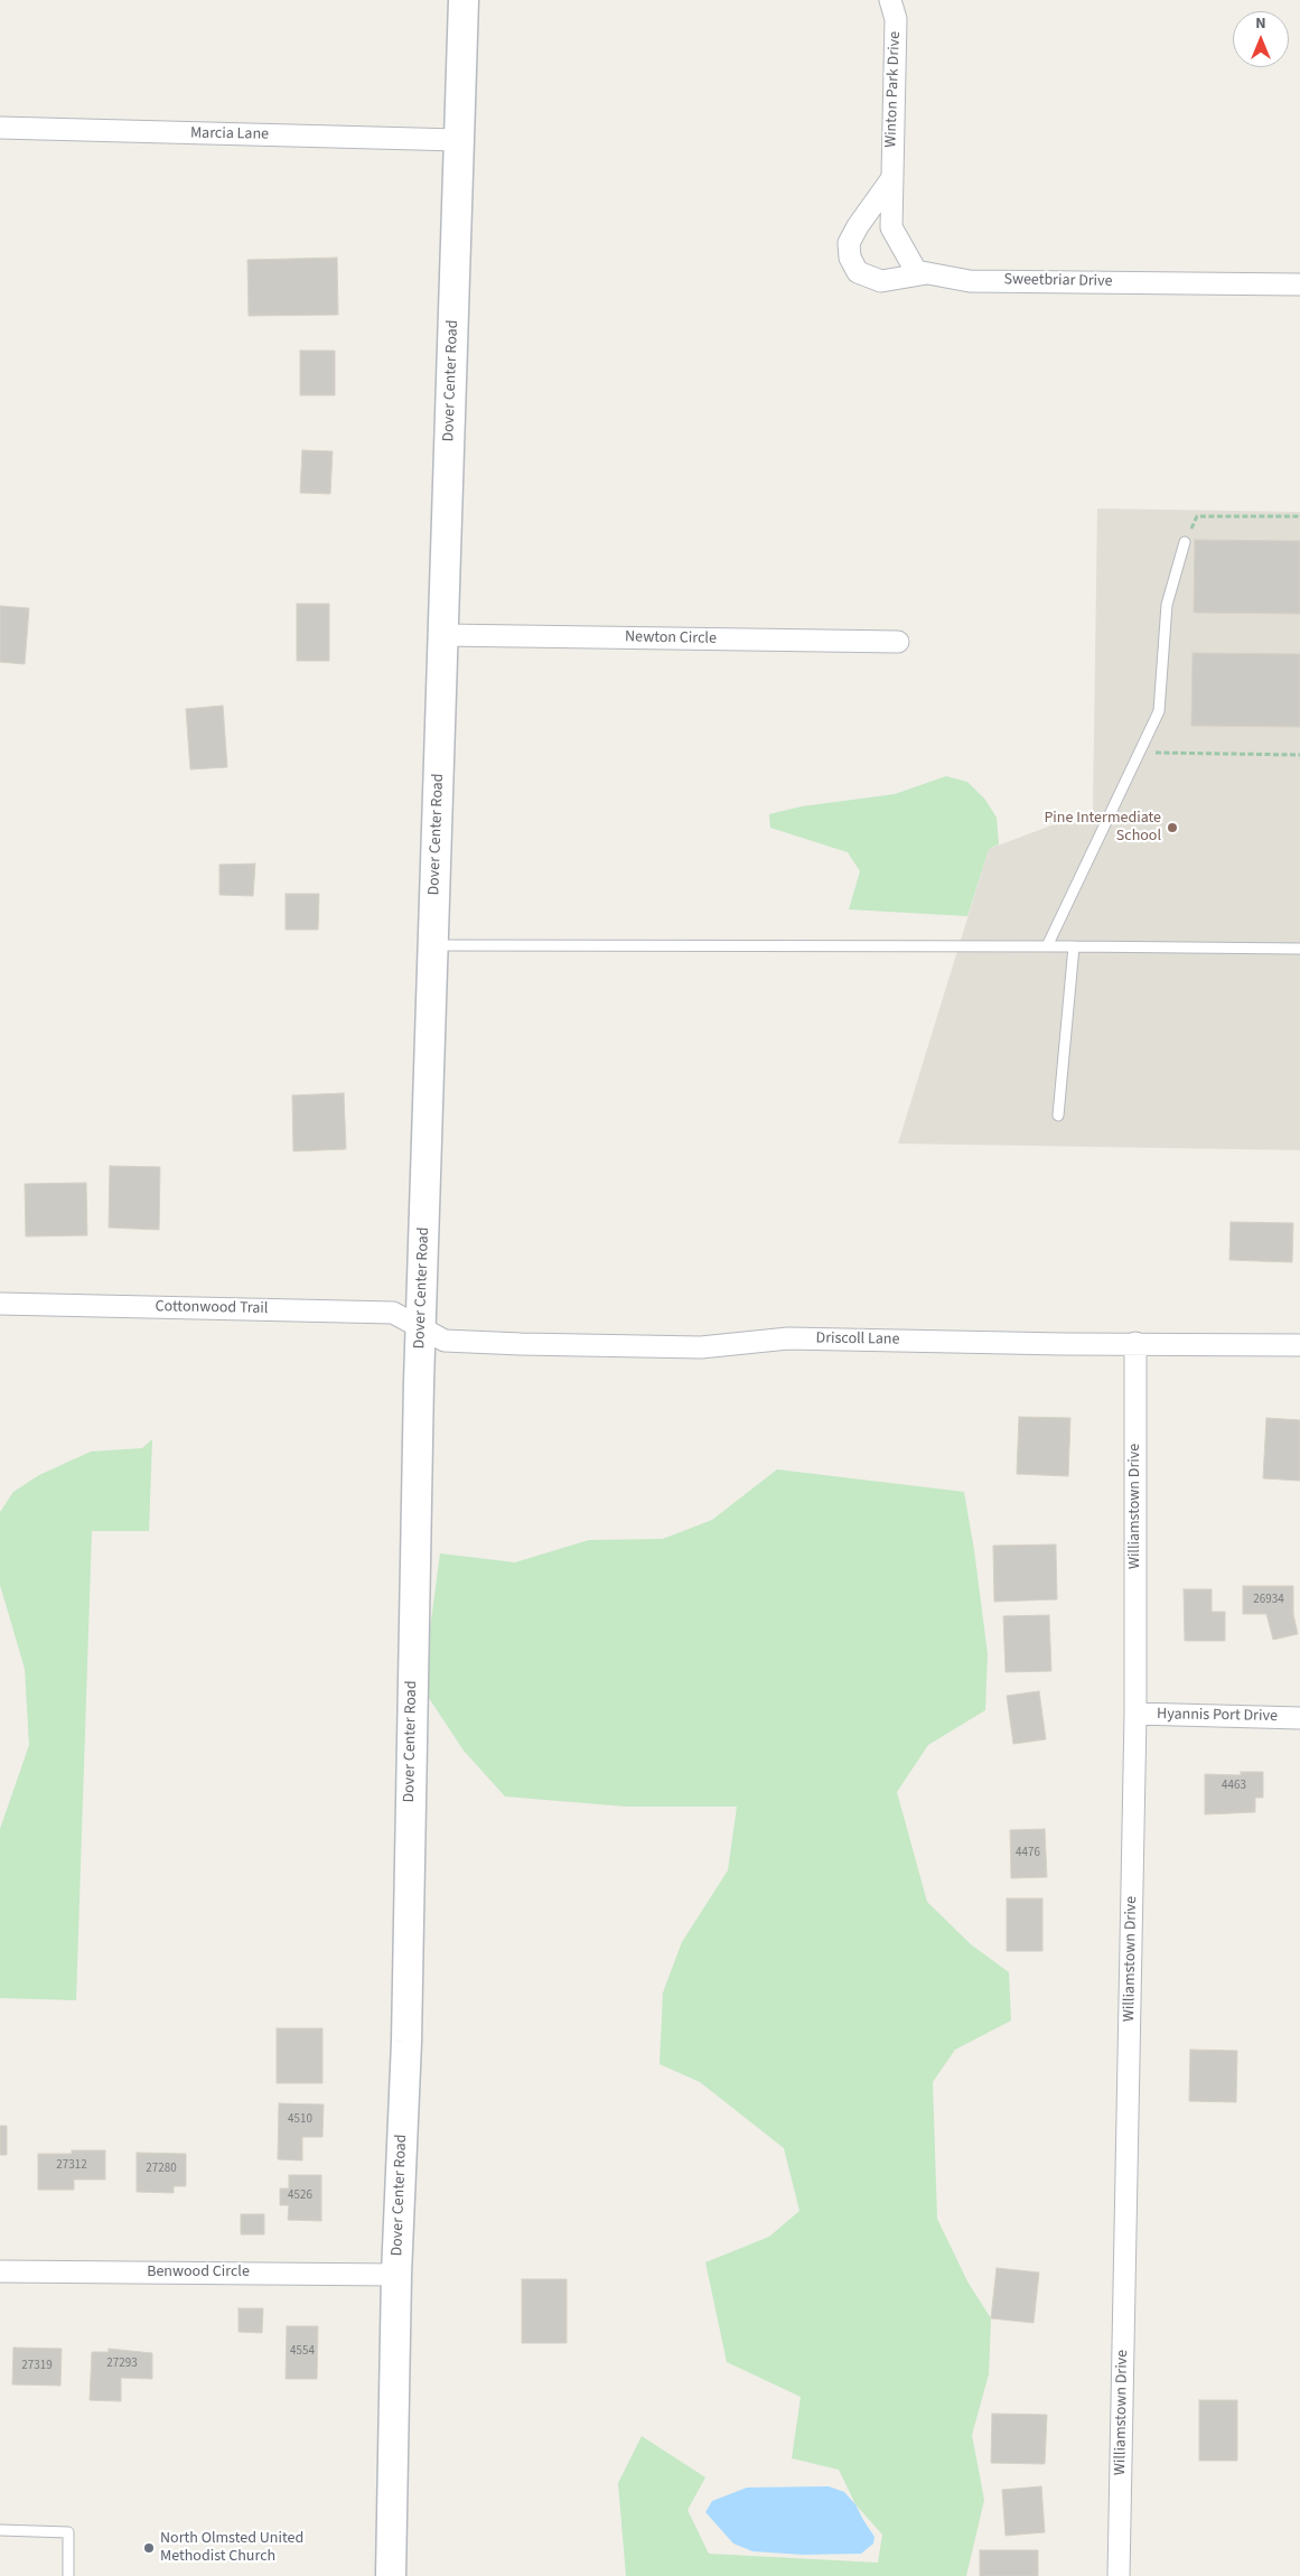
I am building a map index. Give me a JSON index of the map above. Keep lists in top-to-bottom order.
{
  "streets": {
    "street": [
      "Winton Park Drive",
      "Marcia Lane",
      "Sweetbriar Drive",
      "Dover Center Road",
      "Newton Circle",
      "Cottonwood Trail",
      "Driscoll Lane",
      "Williamstown Drive",
      "Hyannis Port Drive",
      "Benwood Circle"
    ]
  },
  "crossings": [
    ["Marcia Lane", "Dover Center Road"],
    ["Dover Center Road", "Newton Circle"],
    ["Dover Center Road", "Cottonwood Trail"],
    ["Dover Center Road", "Driscoll Lane"],
    ["Dover Center Road", "Benwood Circle"],
    ["Cottonwood Trail", "Driscoll Lane"],
    ["Driscoll Lane", "Williamstown Drive"],
    ["Williamstown Drive", "Hyannis Port Drive"]
  ],
  "places": ["Pine Intermediate School", "North Olmsted United Methodist Church"],
  "house_numbers": [
    "26934",
    "4463",
    "4476",
    "4510",
    "27312",
    "27280",
    "4526",
    "4554",
    "27293",
    "27319"
  ],
  "north": "top"
}
